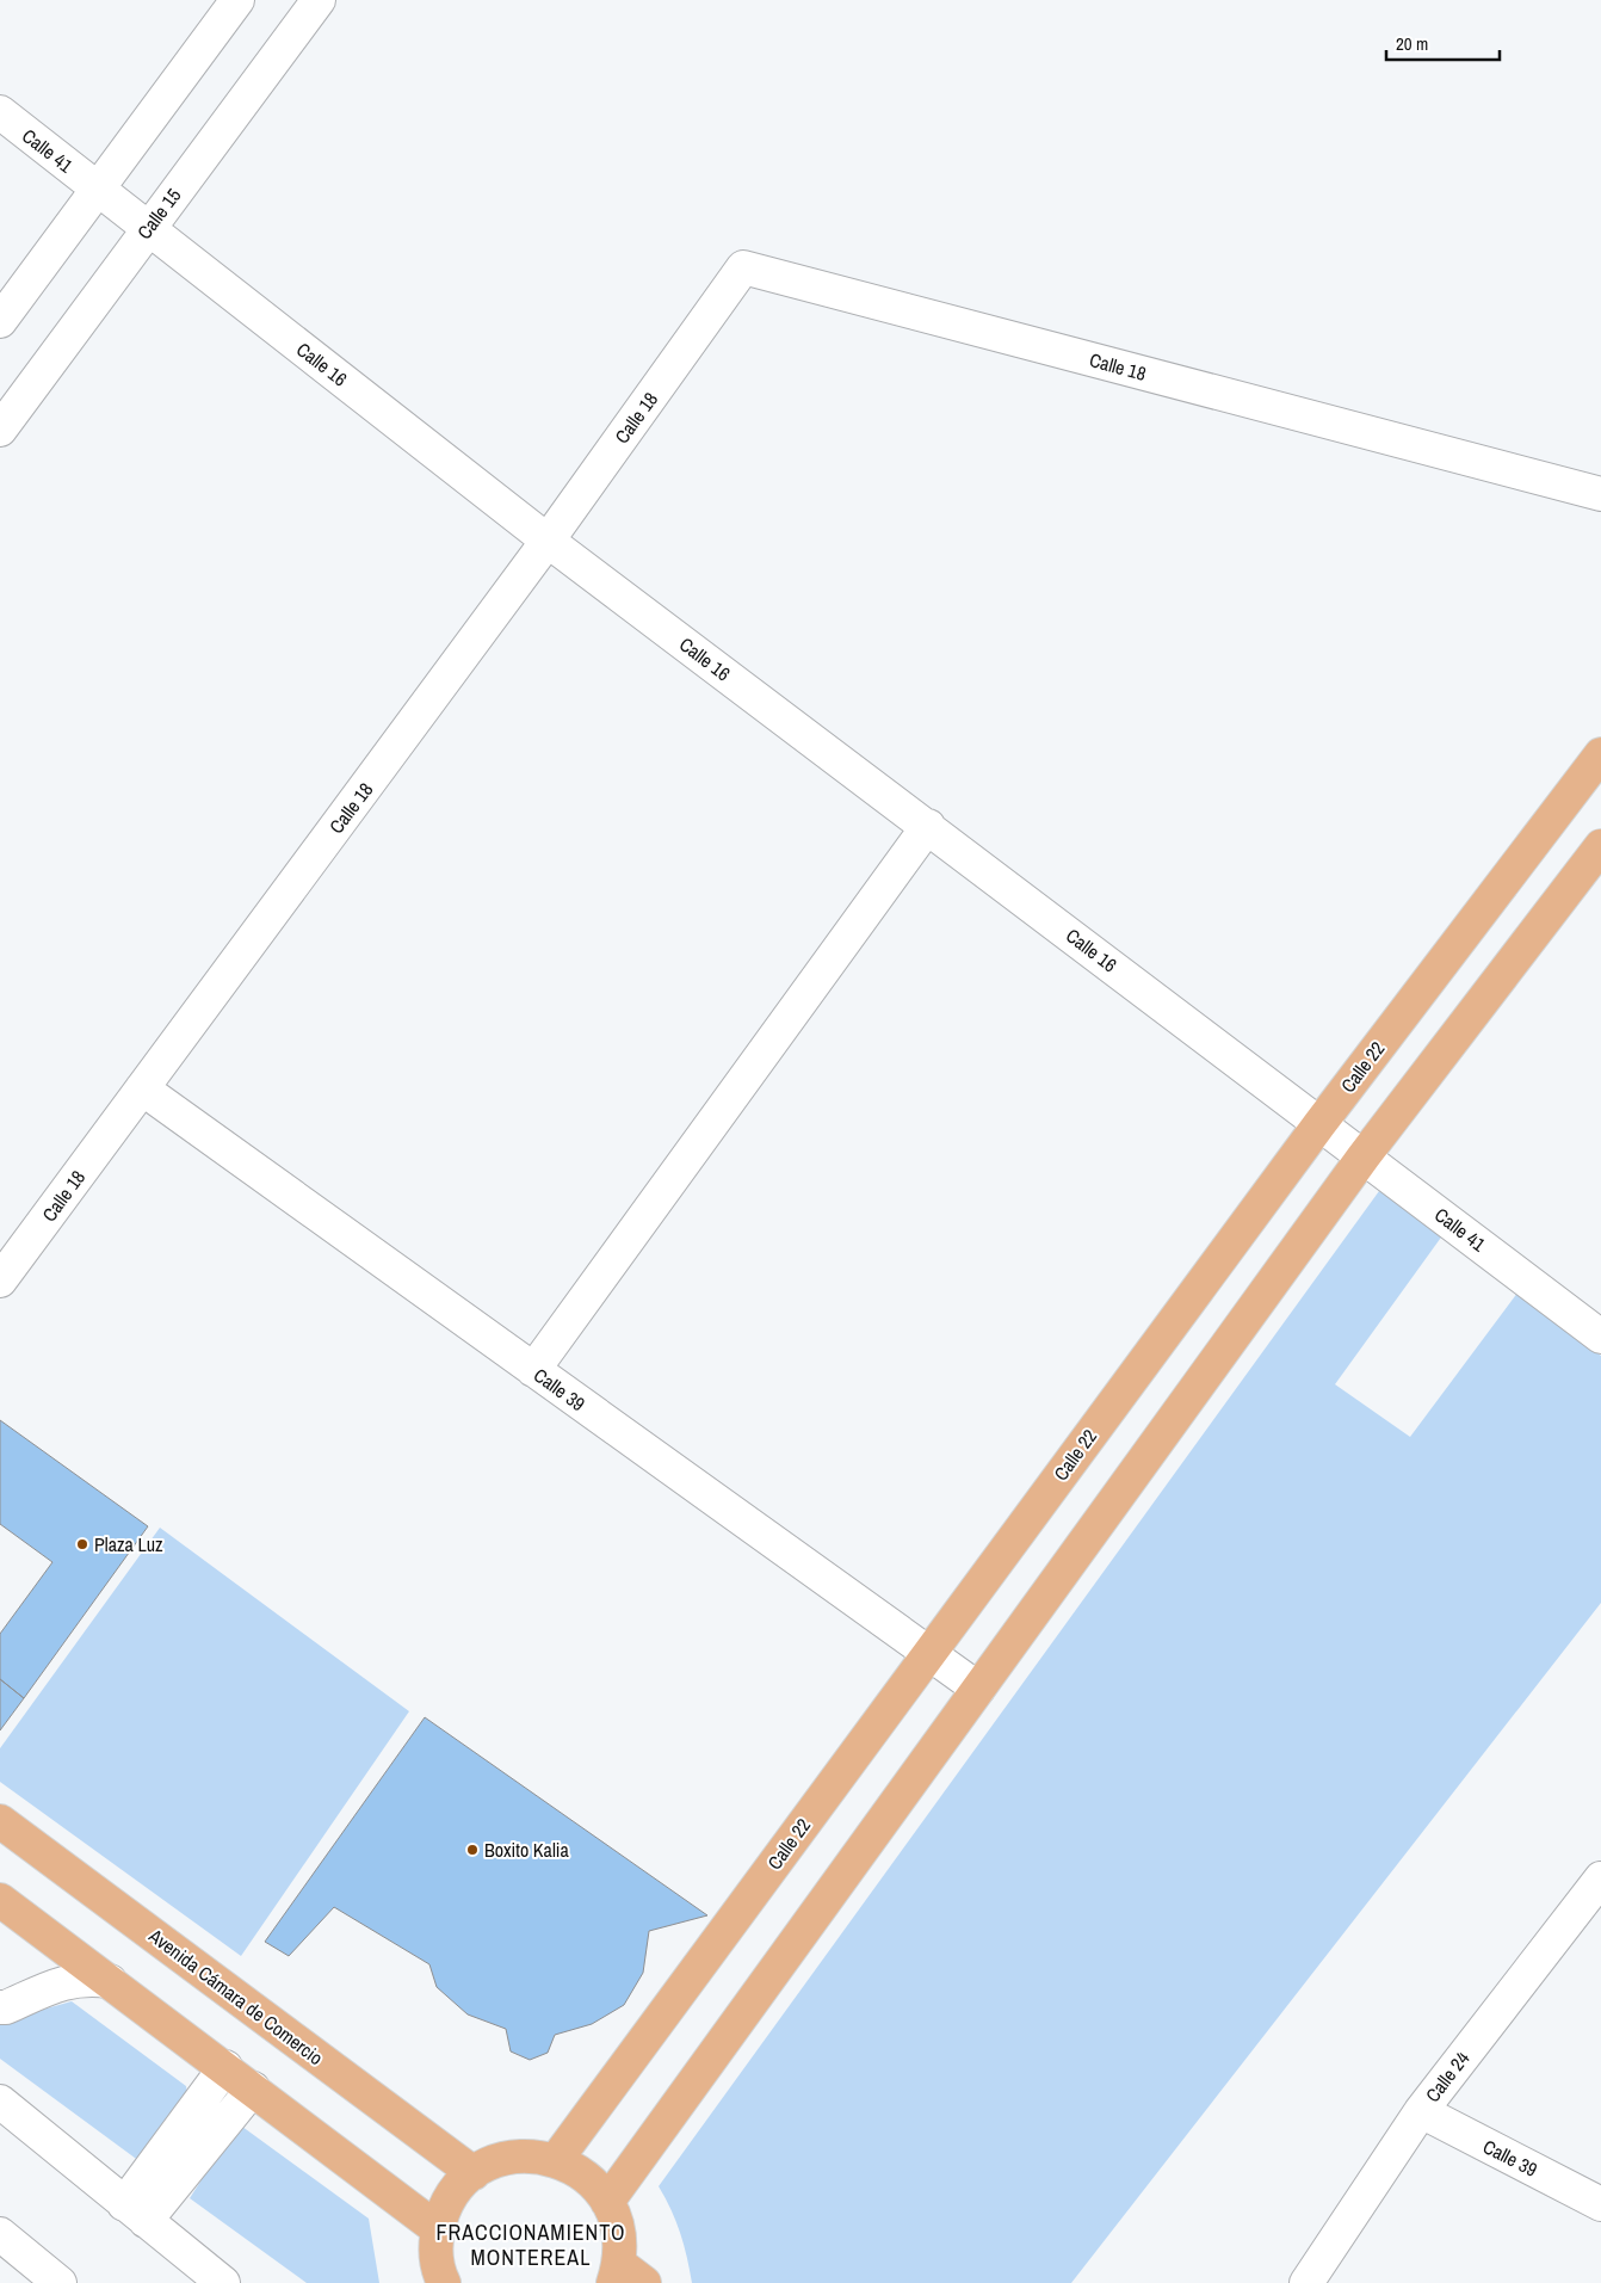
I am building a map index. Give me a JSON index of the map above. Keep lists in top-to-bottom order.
{
  "streets": {
    "main road": ["Calle 22", "Avenida Cámara de Comercio"],
    "street": [
      "Calle 41",
      "Calle 15",
      "Calle 16",
      "Calle 18",
      "Calle 39",
      "Calle 24"
    ]
  },
  "crossings": [
    ["Calle 41", "Calle 16"],
    ["Calle 41", "Calle 22"],
    ["Calle 15", "Calle 16"],
    ["Calle 16", "Calle 18"],
    ["Calle 16", "Calle 22"],
    ["Calle 18", "Calle 39"],
    ["Calle 22", "Calle 39"],
    ["Calle 39", "Calle 24"]
  ],
  "districts": ["FRACCIONAMIENTO MONTEREAL"],
  "places": ["Plaza Luz", "Boxito Kalia"],
  "scale_bar": "20 m"
}
